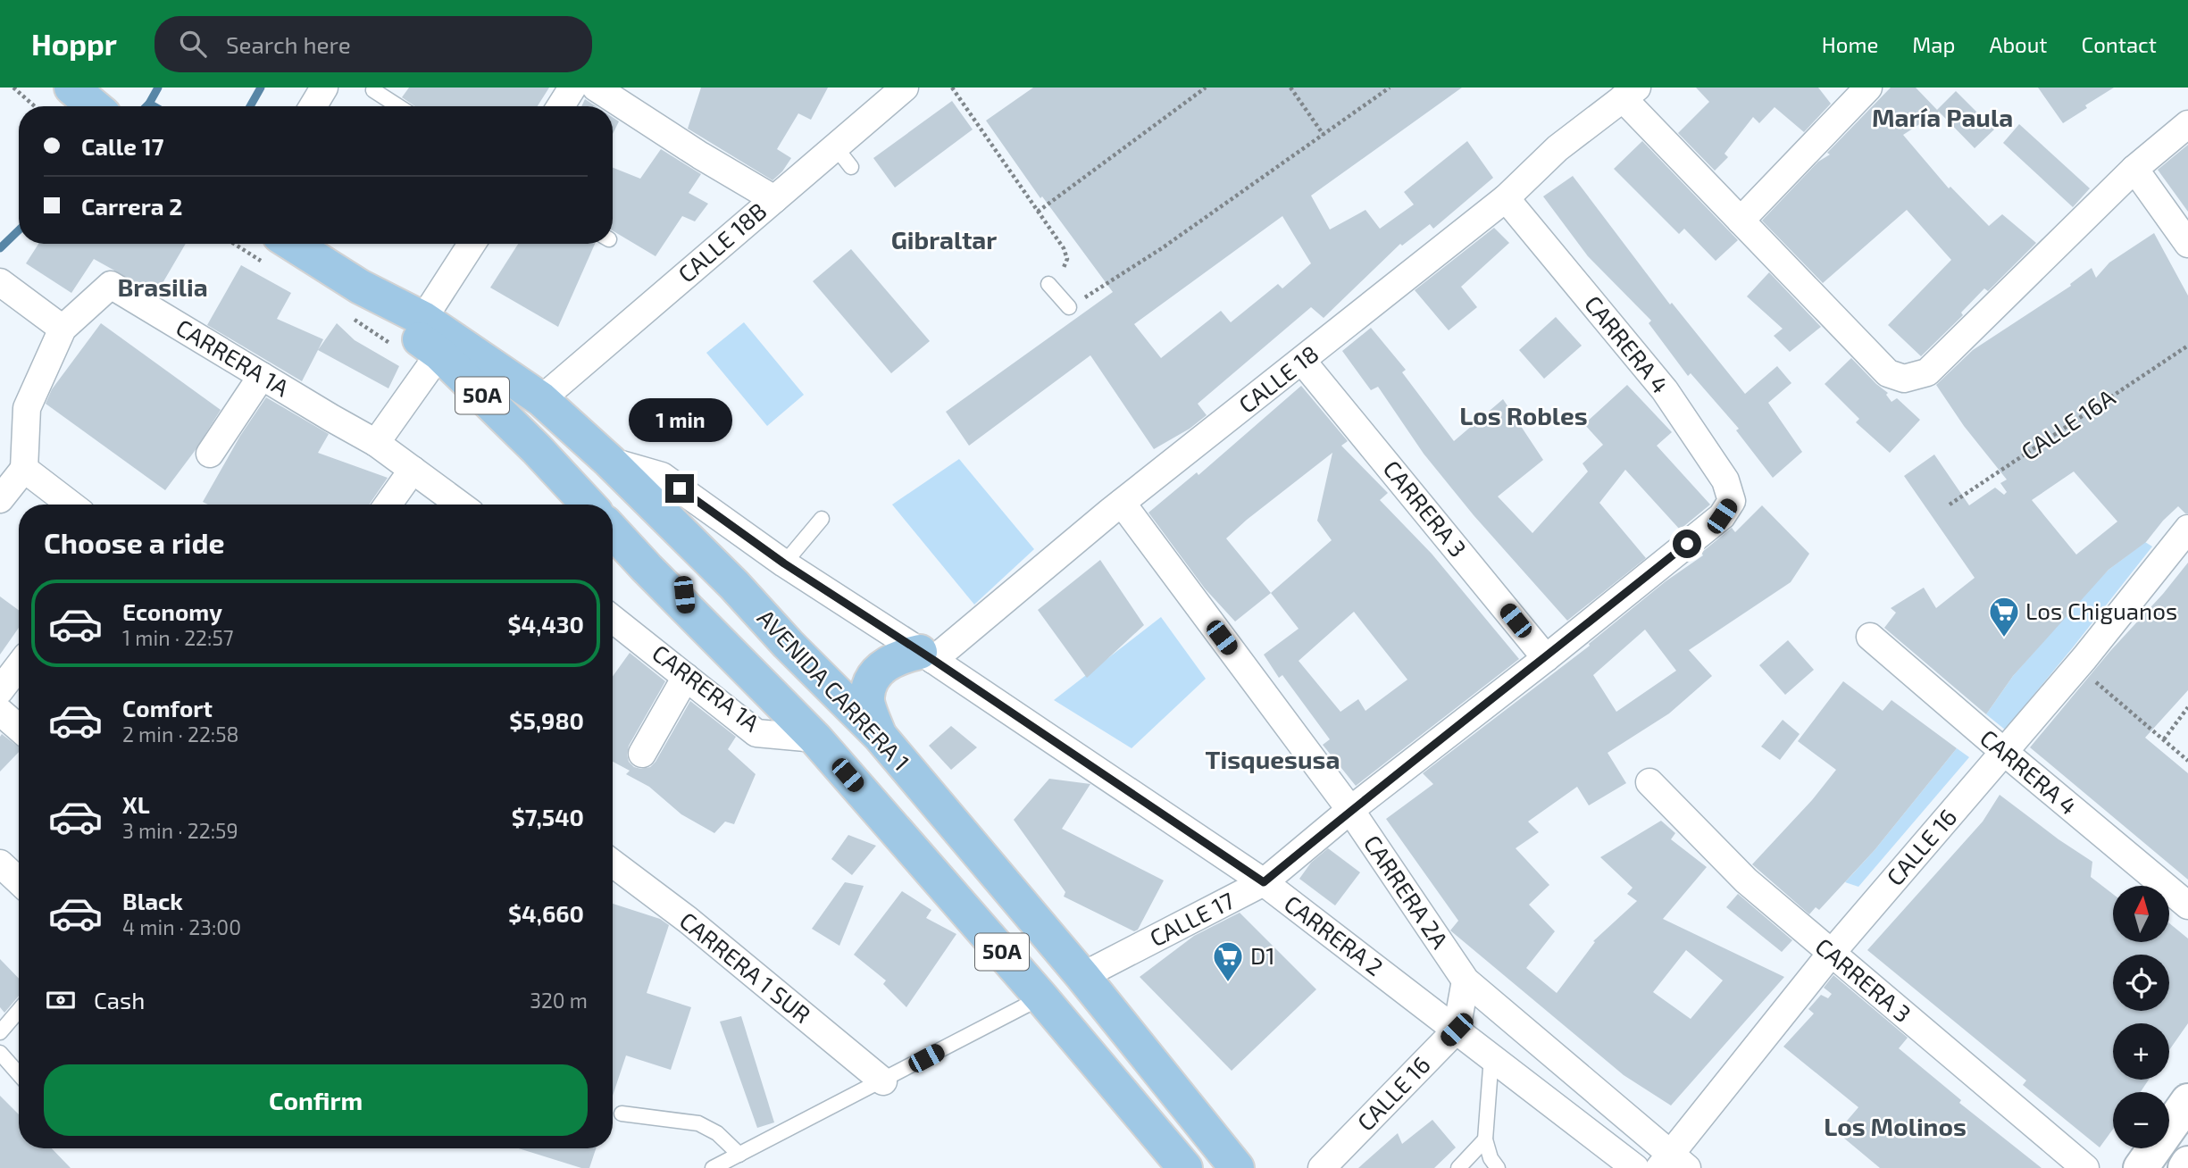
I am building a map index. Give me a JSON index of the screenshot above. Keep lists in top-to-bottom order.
{
  "streets": {
    "main road": ["50A", "AVENIDA CARRERA 1"],
    "street": [
      "CALLE 18B",
      "CARRERA 4",
      "CARRERA 1A",
      "CALLE 18",
      "CARRERA 3",
      "CALLE 16",
      "CARRERA 2A",
      "CALLE 17",
      "CARRERA 2",
      "CARRERA 1 SUR"
    ],
    "path": ["CALLE 16A"]
  },
  "crossings": [
    ["CALLE 18B", "AVENIDA CARRERA 1"],
    ["CARRERA 4", "CALLE 18"],
    ["CARRERA 4", "CALLE 16"],
    ["CARRERA 4", "CALLE 17"],
    ["CARRERA 1A", "AVENIDA CARRERA 1"],
    ["CALLE 18", "CARRERA 3"],
    ["CALLE 18", "CARRERA 2A"],
    ["CALLE 18", "CARRERA 2"],
    ["CARRERA 3", "CALLE 16"],
    ["CARRERA 3", "CALLE 17"],
    ["AVENIDA CARRERA 1", "CALLE 17"],
    ["AVENIDA CARRERA 1", "CARRERA 2"],
    ["CALLE 16", "CARRERA 2"],
    ["CARRERA 2A", "CALLE 17"],
    ["CALLE 17", "CARRERA 2"]
  ],
  "districts": [
    "María Paula",
    "Gibraltar",
    "Brasilia",
    "Los Robles",
    "Tisquesusa",
    "Los Molinos"
  ],
  "places": {
    "supermarket": ["Los Chiguanos", "D1"]
  },
  "north": "top",
  "page": {
    "header": "Hoppr",
    "search": "Search here",
    "nav": [
      "Home",
      "Map",
      "About",
      "Contact"
    ],
    "banner": ["Calle 17", "Carrera 2"],
    "bubble": "1 min",
    "heading": "Choose a ride",
    "list": [
      {
        "name": "Economy",
        "note": "1 min · 22:57",
        "value": "$4,430"
      },
      {
        "name": "Comfort",
        "note": "2 min · 22:58",
        "value": "$5,980"
      },
      {
        "name": "XL",
        "note": "3 min · 22:59",
        "value": "$7,540"
      },
      {
        "name": "Black",
        "note": "4 min · 23:00",
        "value": "$4,660"
      }
    ],
    "map_buttons": ["+", "−"],
    "pay": ["Cash", "320 m"],
    "buttons": "Confirm"
  }
}
